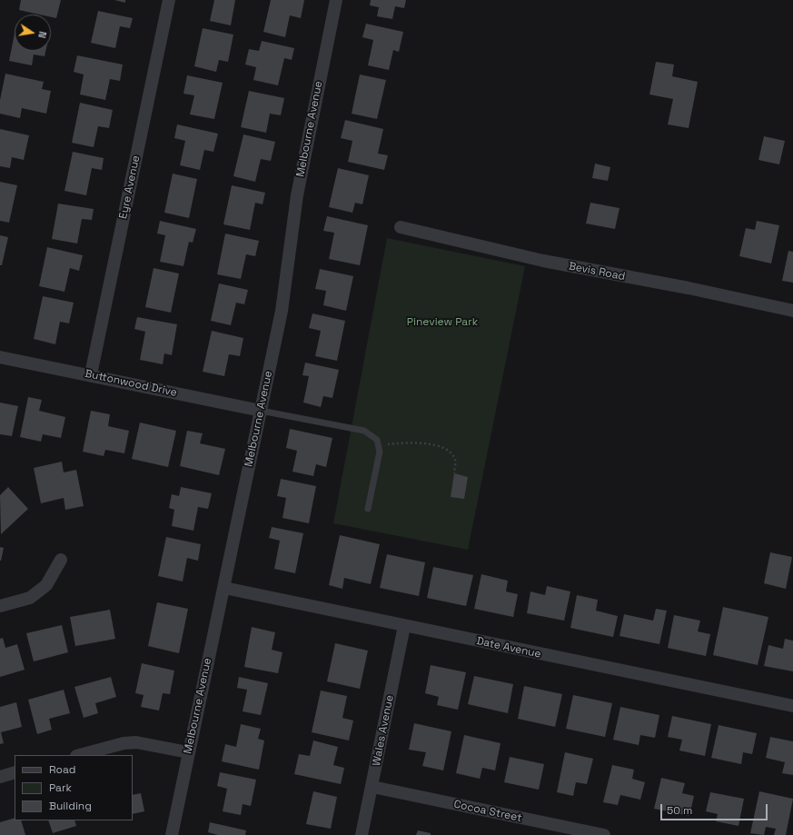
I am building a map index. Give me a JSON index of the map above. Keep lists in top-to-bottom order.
{
  "streets": {
    "street": [
      "Melbourne Avenue",
      "Eyre Avenue",
      "Bevis Road",
      "Buttonwood Drive",
      "Date Avenue",
      "Wales Avenue",
      "Cocoa Street"
    ]
  },
  "crossings": [
    ["Melbourne Avenue", "Buttonwood Drive"],
    ["Melbourne Avenue", "Date Avenue"],
    ["Eyre Avenue", "Buttonwood Drive"],
    ["Date Avenue", "Wales Avenue"],
    ["Wales Avenue", "Cocoa Street"]
  ],
  "parks": ["Pineview Park"],
  "legend": ["Road", "Park", "Building"],
  "scale_bar": "50 m",
  "north": "right"
}
